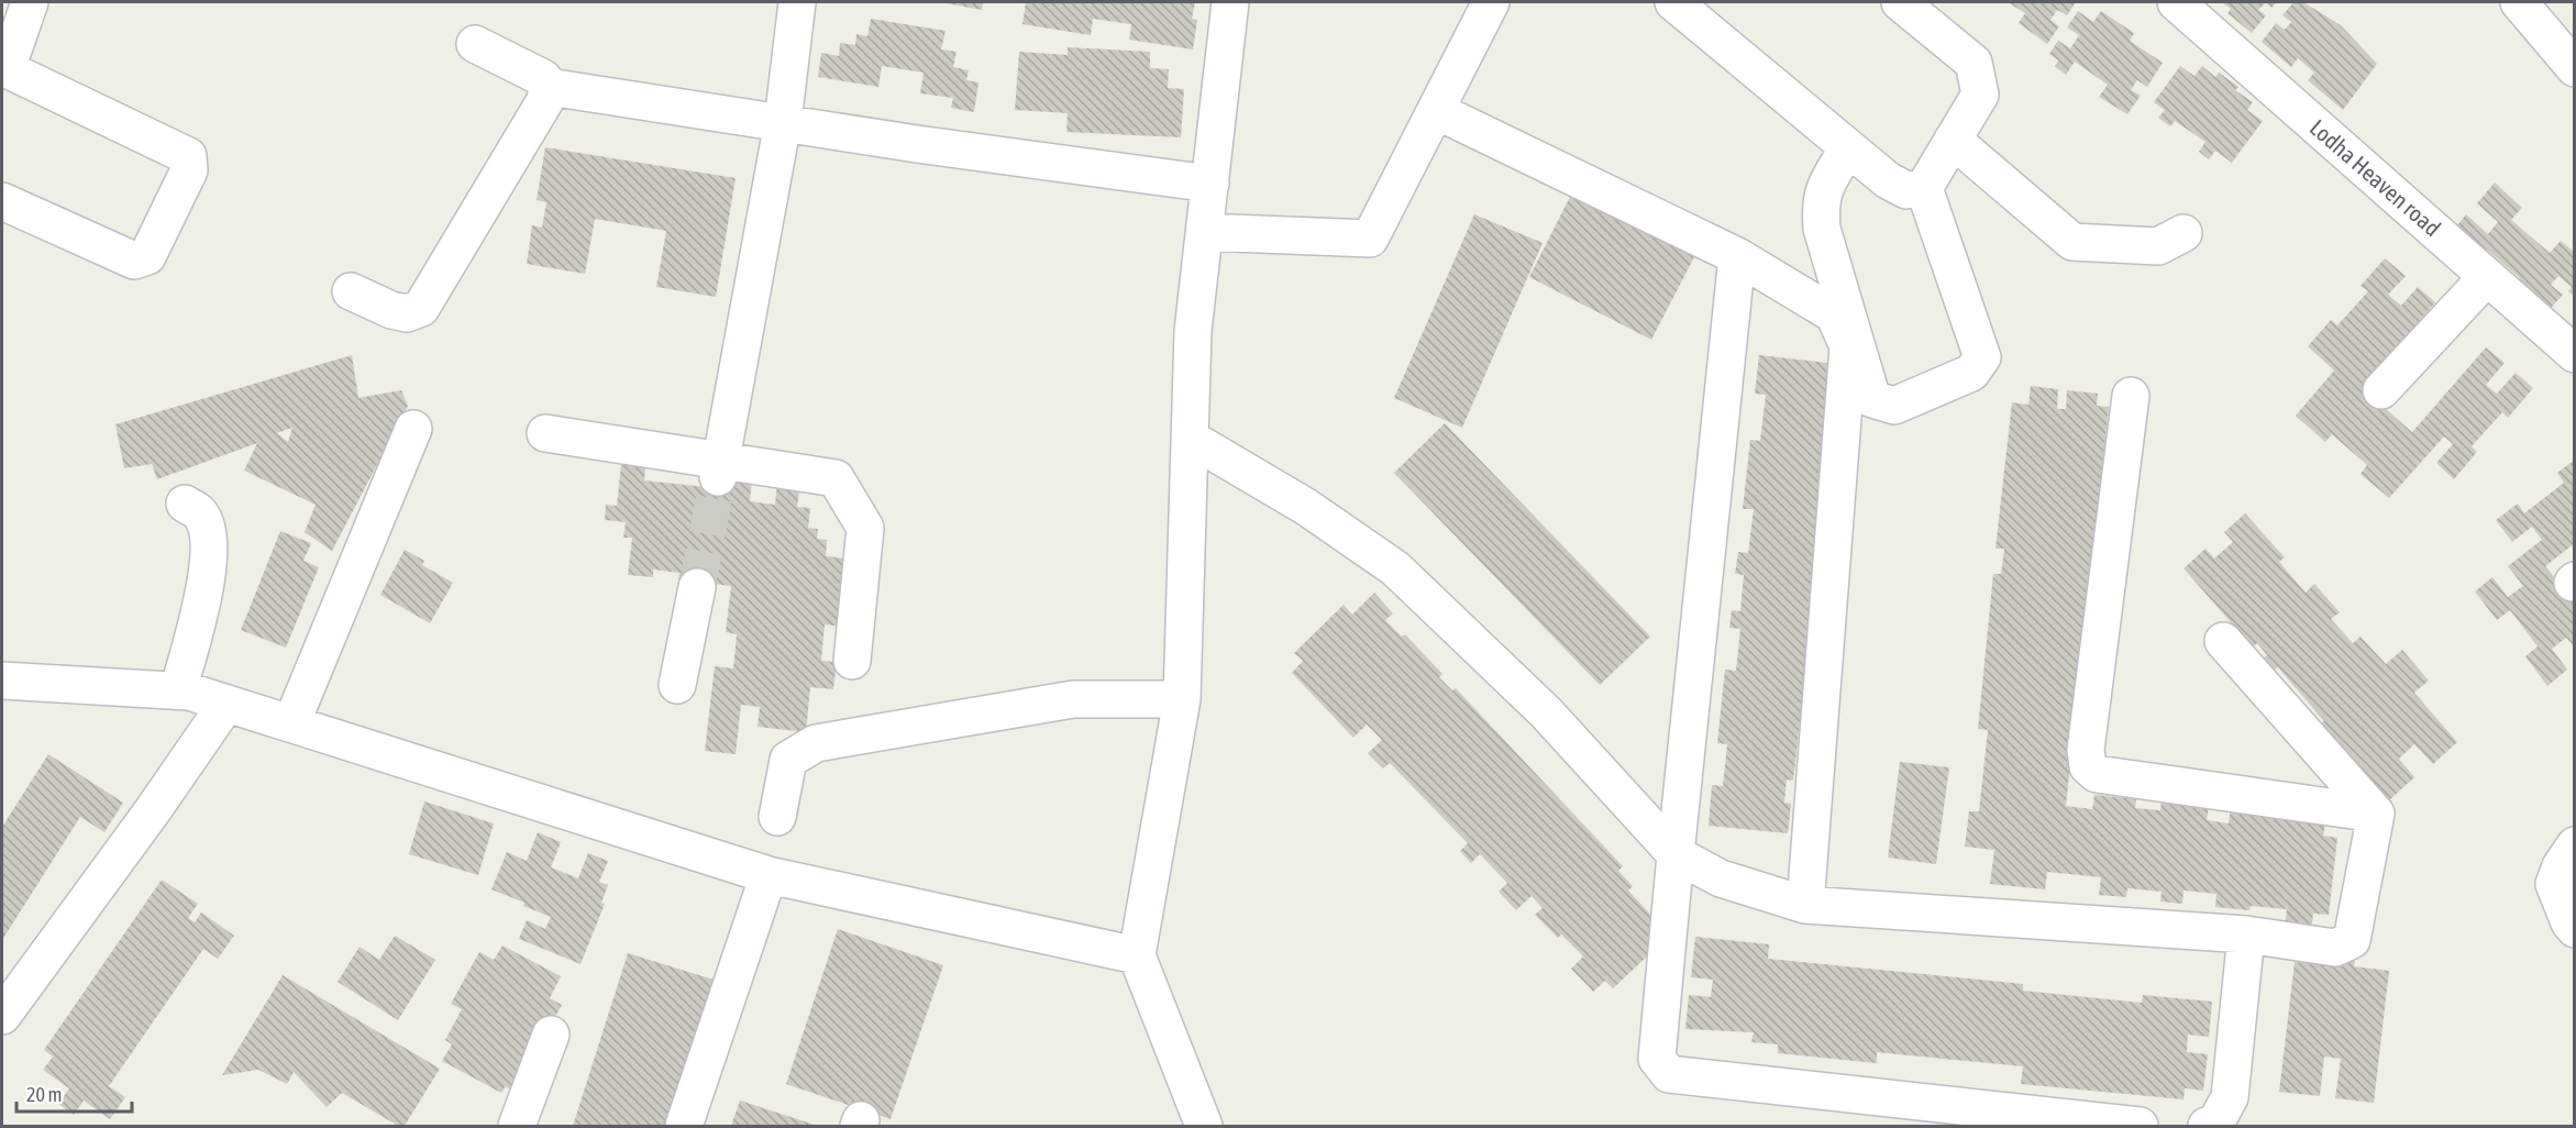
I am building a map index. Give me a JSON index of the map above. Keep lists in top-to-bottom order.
{
  "streets": {
    "street": ["Lodha Heaven road"]
  },
  "scale_bar": "20 m"
}
